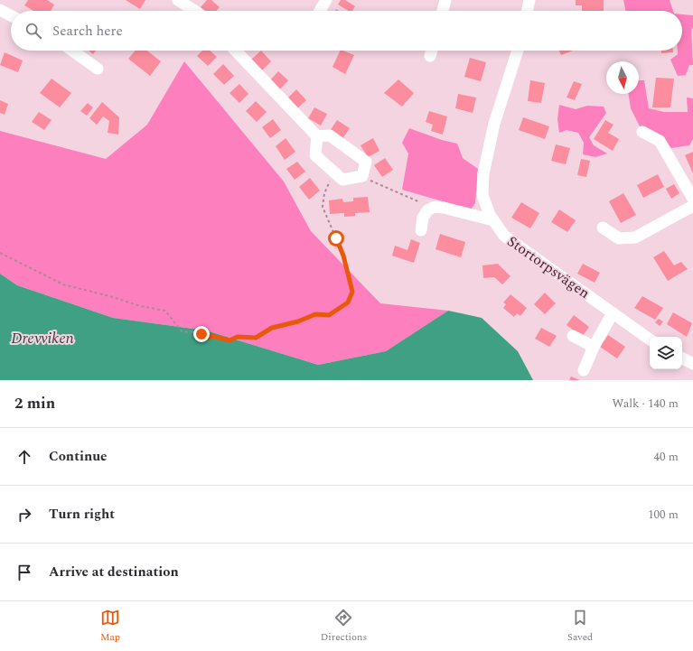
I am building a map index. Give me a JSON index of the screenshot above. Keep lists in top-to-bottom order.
{
  "streets": {
    "street": ["Stortorpsvägen"]
  },
  "water": ["Drevviken"],
  "north": "bottom",
  "page": {
    "search": "Search here",
    "heading": ["2 min", "Walk · 140 m"],
    "list": [
      ["Continue", "40 m"],
      ["Turn right", "100 m"],
      "Arrive at destination"
    ],
    "nav": ["Map", "Directions", "Saved"]
  }
}
